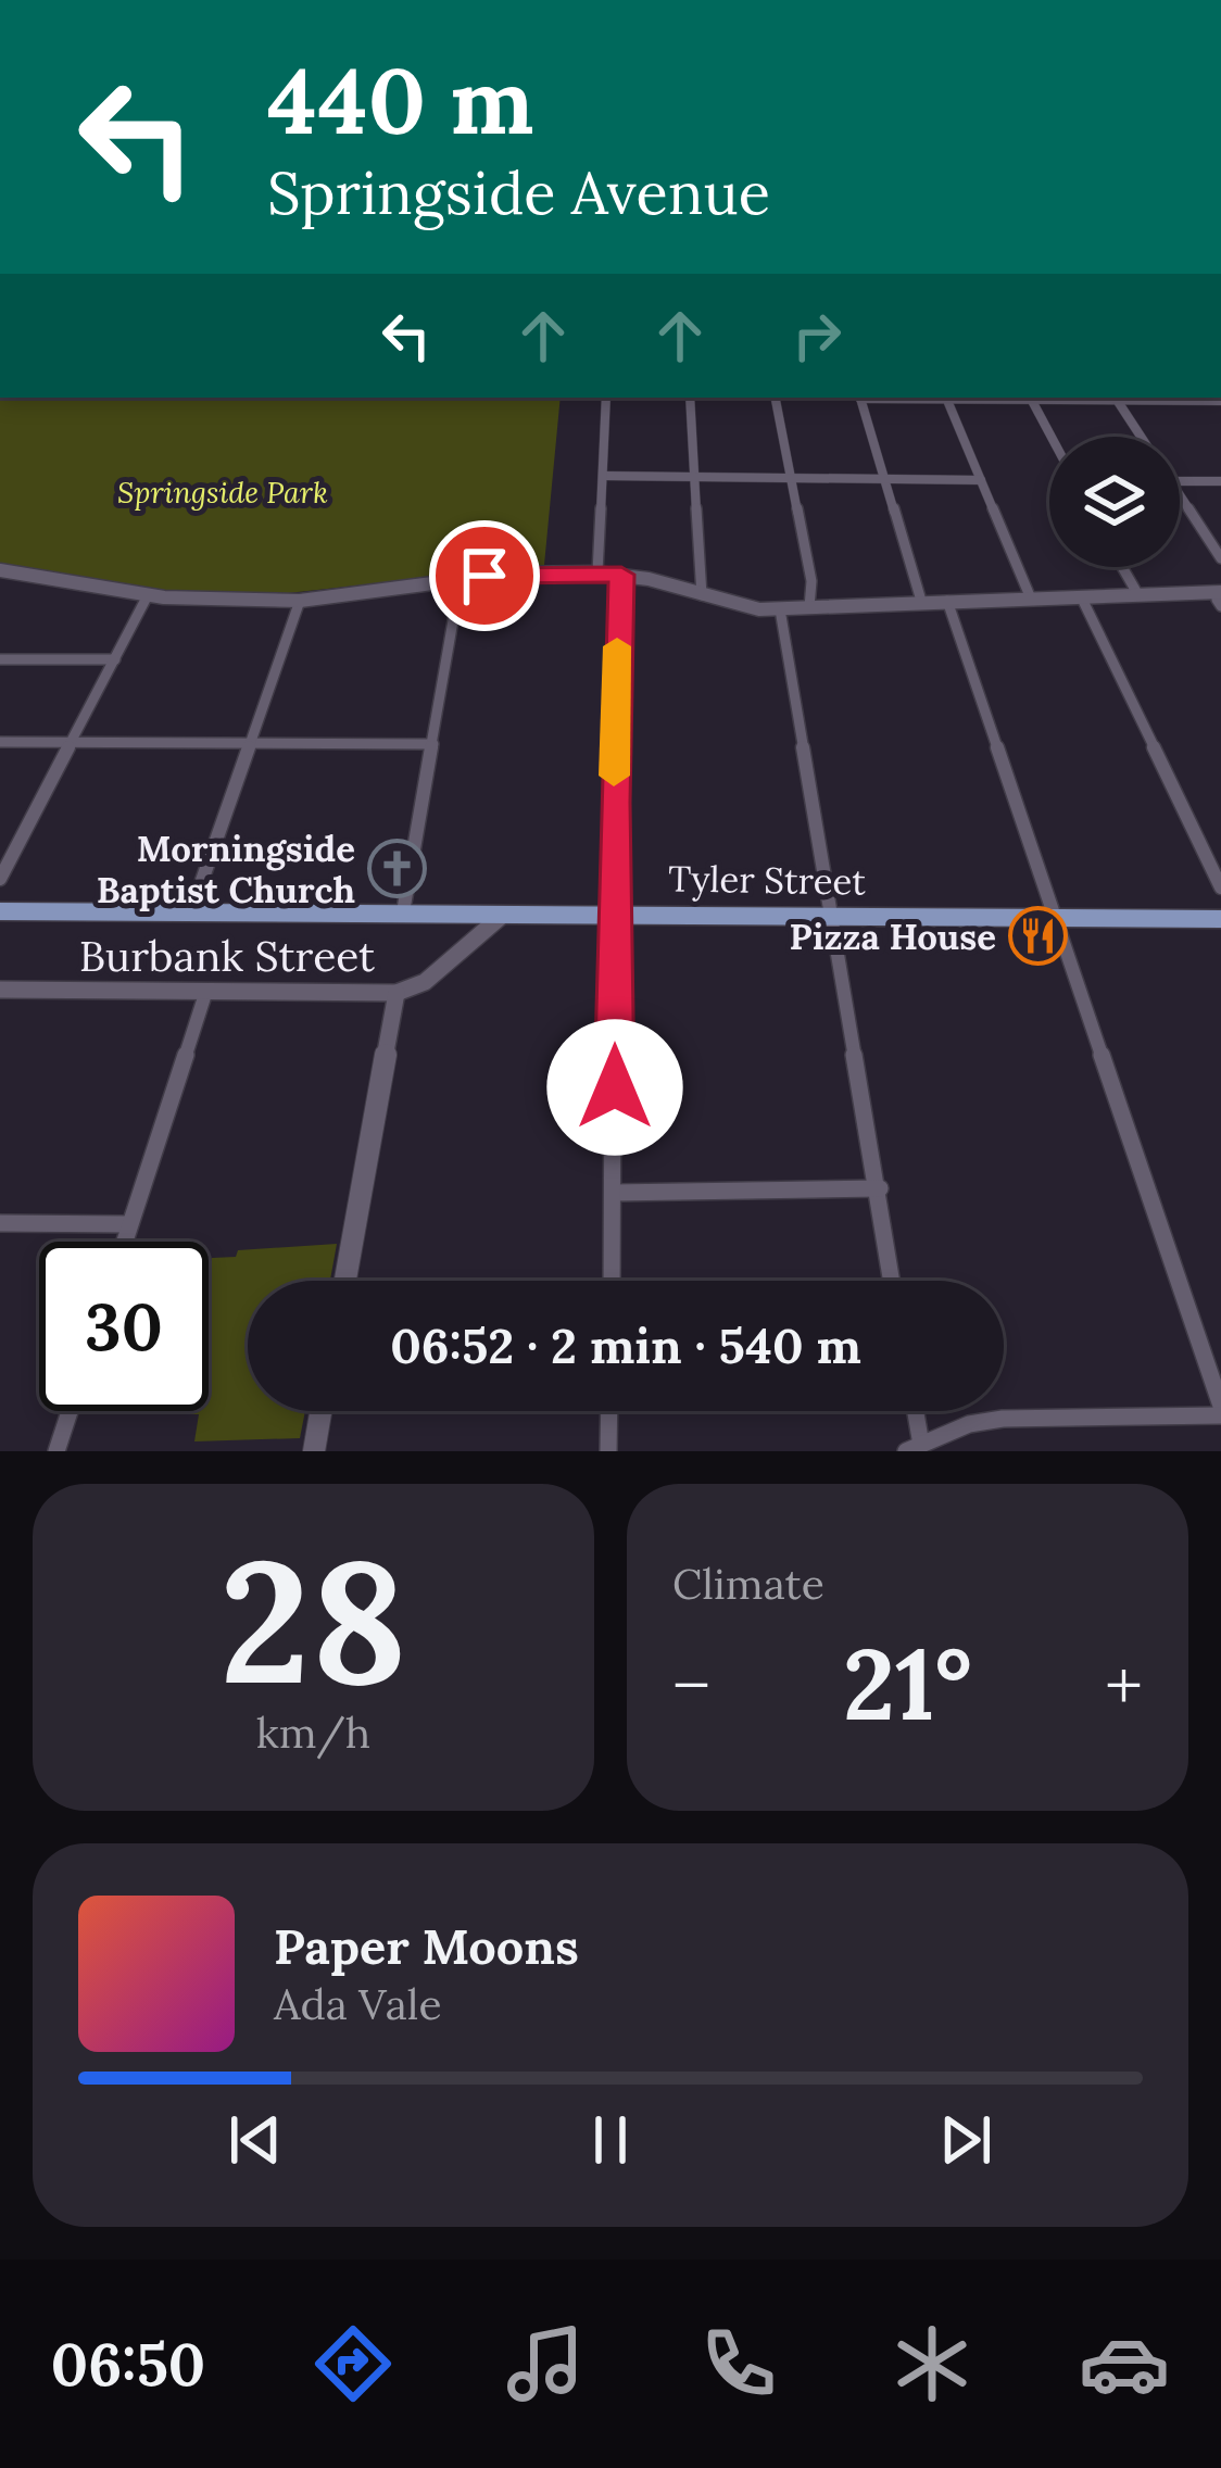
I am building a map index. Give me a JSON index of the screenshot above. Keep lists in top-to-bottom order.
{
  "streets": {
    "main road": ["Tyler Street"],
    "street": ["Burbank Street"]
  },
  "crossings": [
    ["Tyler Street", "Burbank Street"]
  ],
  "parks": ["Springside Park"],
  "places": {
    "church": ["Morningside Baptist Church"],
    "restaurant": ["Pizza House"]
  },
  "page": {
    "turn": ["440 m", "Springside Avenue"],
    "limit": "30",
    "trip": "06:52 · 2 min · 540 m",
    "tile": [
      ["28", "km/h"],
      "Climate"
    ],
    "heat": ["−", "21°", "+"],
    "song": ["Paper Moons", "Ada Vale"],
    "tabs": "06:50"
  }
}
